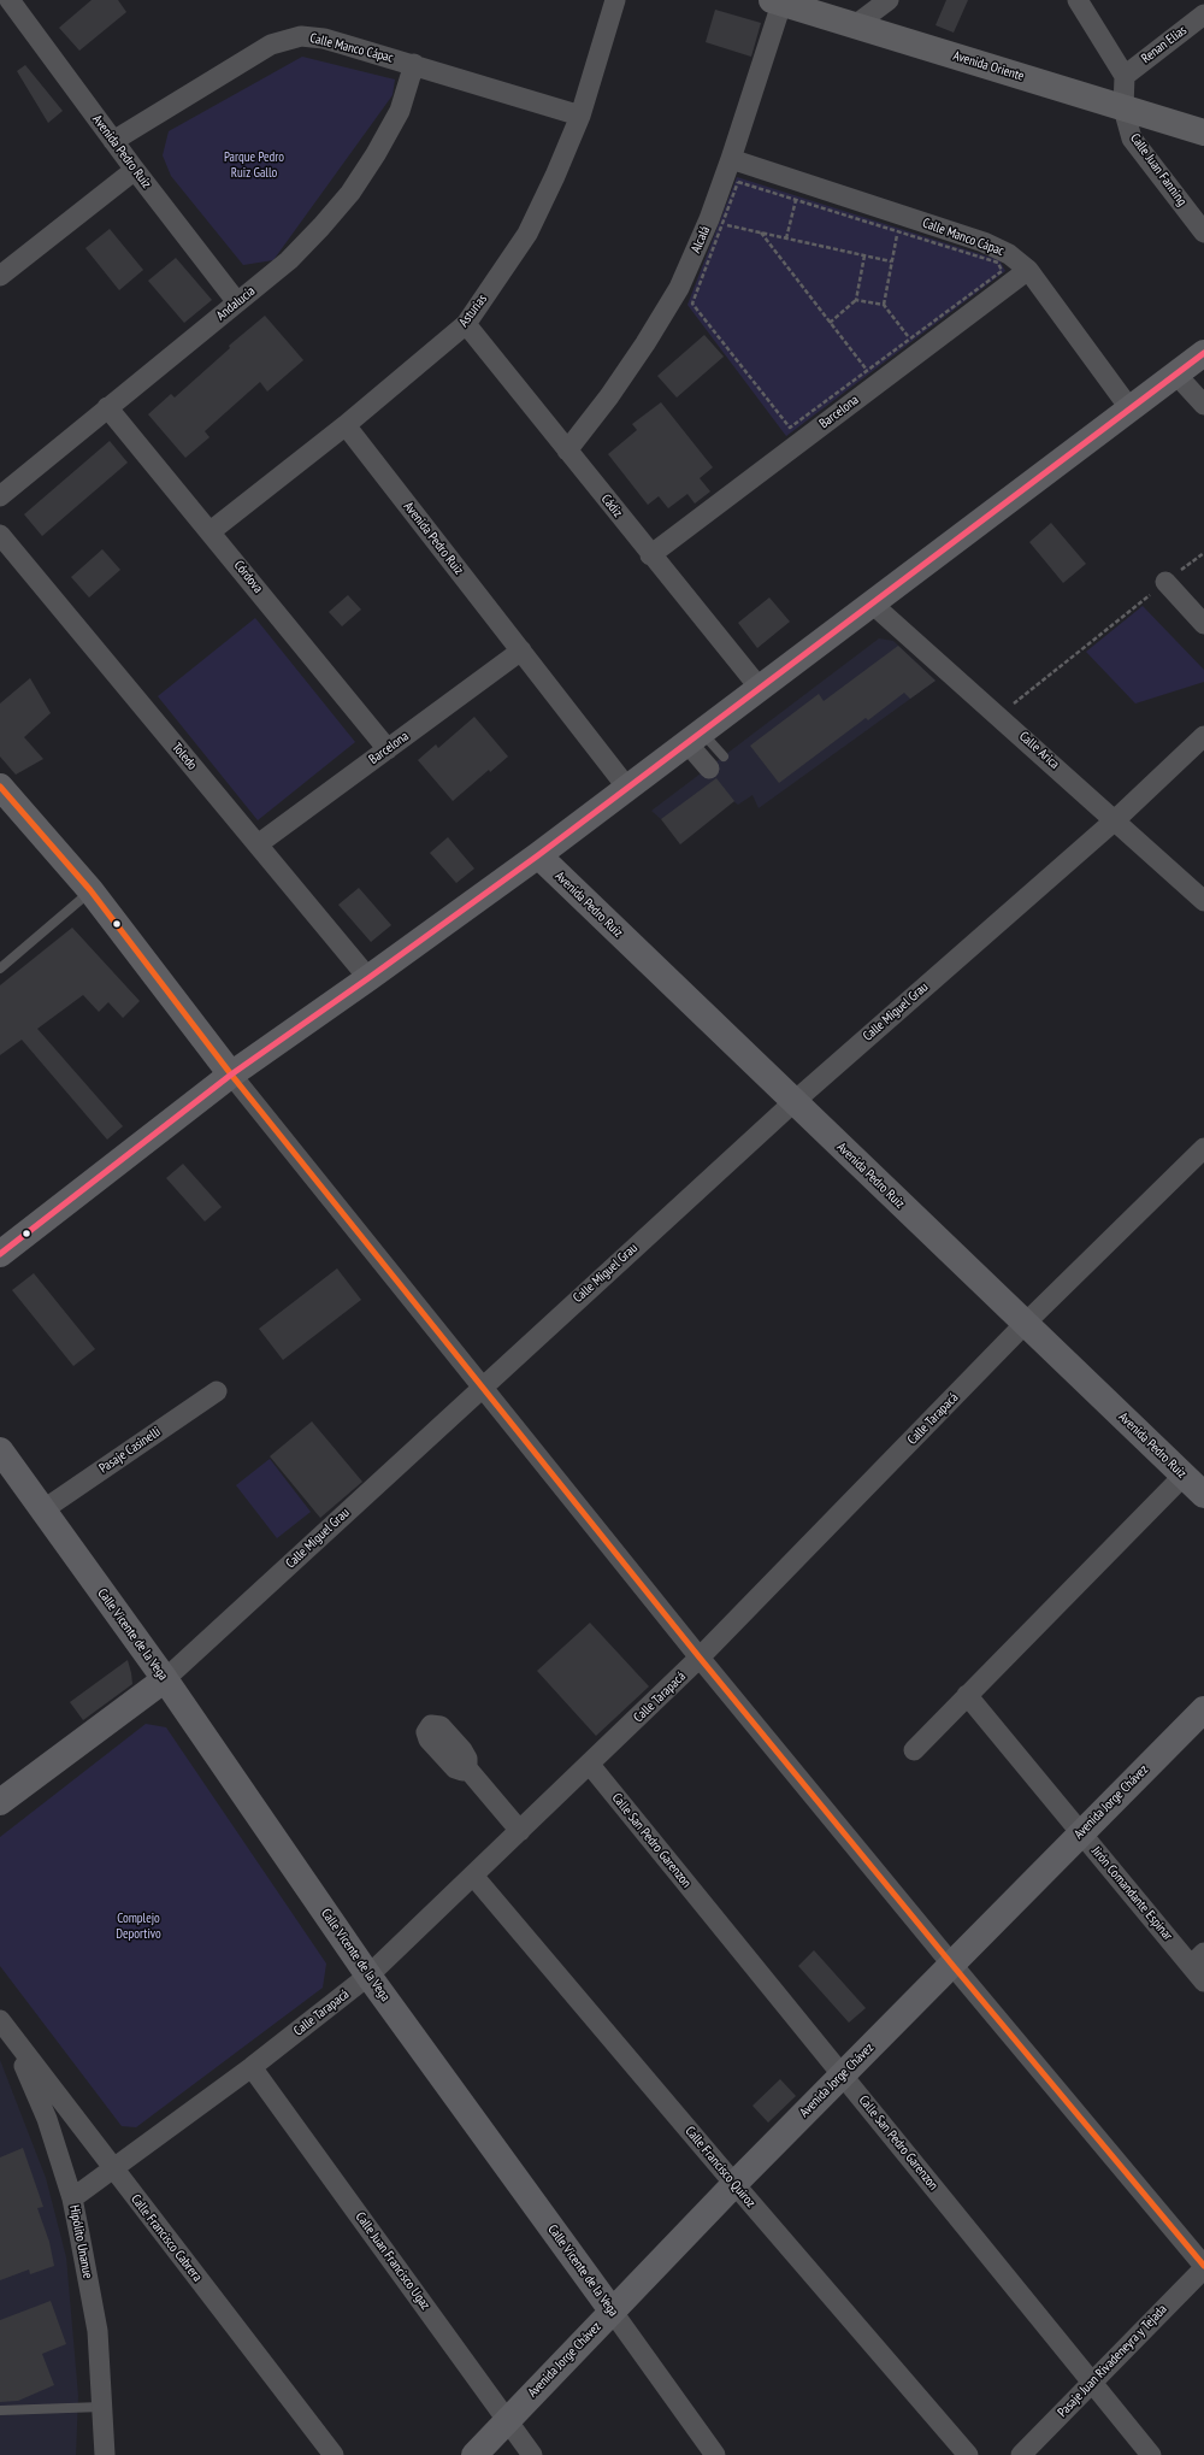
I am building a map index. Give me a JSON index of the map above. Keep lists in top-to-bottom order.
{
  "streets": {
    "main road": ["Avenida Oriente"],
    "street": [
      "Renan Elias",
      "Calle Manco Cápac",
      "Avenida Pedro Ruiz",
      "Calle Juan Fanning",
      "Alcalá",
      "Andalucía",
      "Asturias",
      "Barcelona",
      "Cádiz",
      "Córdova",
      "Calle Arica",
      "Toledo",
      "Calle Miguel Grau",
      "Calle Tarapacá",
      "Pasaje Casinelli",
      "Calle Vicente de la Vega",
      "Avenida Jorge Chávez",
      "Calle San Pedro Garenzon",
      "Jirón Comandante Espinar",
      "Calle Francisco Quiroz",
      "Calle Francisco Cabrera",
      "Hipólito Unanue",
      "Calle Juan Francisco Ugaz",
      "Pasaje Juan Rivadeneyra y Tejada"
    ]
  },
  "crossings": [
    ["Renan Elias", "Calle Juan Fanning"],
    ["Calle Manco Cápac", "Avenida Pedro Ruiz"],
    ["Calle Manco Cápac", "Alcalá"],
    ["Calle Manco Cápac", "Andalucía"],
    ["Calle Manco Cápac", "Asturias"],
    ["Calle Manco Cápac", "Barcelona"],
    ["Avenida Oriente", "Calle Juan Fanning"],
    ["Avenida Oriente", "Alcalá"],
    ["Avenida Pedro Ruiz", "Andalucía"],
    ["Avenida Pedro Ruiz", "Asturias"],
    ["Avenida Pedro Ruiz", "Barcelona"],
    ["Avenida Pedro Ruiz", "Calle Miguel Grau"],
    ["Avenida Pedro Ruiz", "Calle Tarapacá"],
    ["Alcalá", "Cádiz"],
    ["Andalucía", "Córdova"],
    ["Asturias", "Cádiz"],
    ["Asturias", "Córdova"],
    ["Barcelona", "Cádiz"],
    ["Barcelona", "Córdova"],
    ["Barcelona", "Toledo"],
    ["Calle Arica", "Calle Miguel Grau"],
    ["Calle Miguel Grau", "Calle Vicente de la Vega"],
    ["Calle Tarapacá", "Calle Vicente de la Vega"],
    ["Calle Tarapacá", "Calle San Pedro Garenzon"],
    ["Calle Tarapacá", "Calle Francisco Quiroz"],
    ["Calle Tarapacá", "Calle Francisco Cabrera"],
    ["Calle Tarapacá", "Hipólito Unanue"],
    ["Calle Tarapacá", "Calle Juan Francisco Ugaz"],
    ["Pasaje Casinelli", "Calle Vicente de la Vega"],
    ["Calle Vicente de la Vega", "Avenida Jorge Chávez"],
    ["Avenida Jorge Chávez", "Calle San Pedro Garenzon"],
    ["Avenida Jorge Chávez", "Jirón Comandante Espinar"],
    ["Avenida Jorge Chávez", "Calle Francisco Quiroz"],
    ["Avenida Jorge Chávez", "Calle Juan Francisco Ugaz"],
    ["Calle San Pedro Garenzon", "Pasaje Juan Rivadeneyra y Tejada"],
    ["Calle Francisco Cabrera", "Hipólito Unanue"]
  ],
  "parks": ["Parque Pedro Ruiz Gallo", "Complejo Deportivo"]
}
